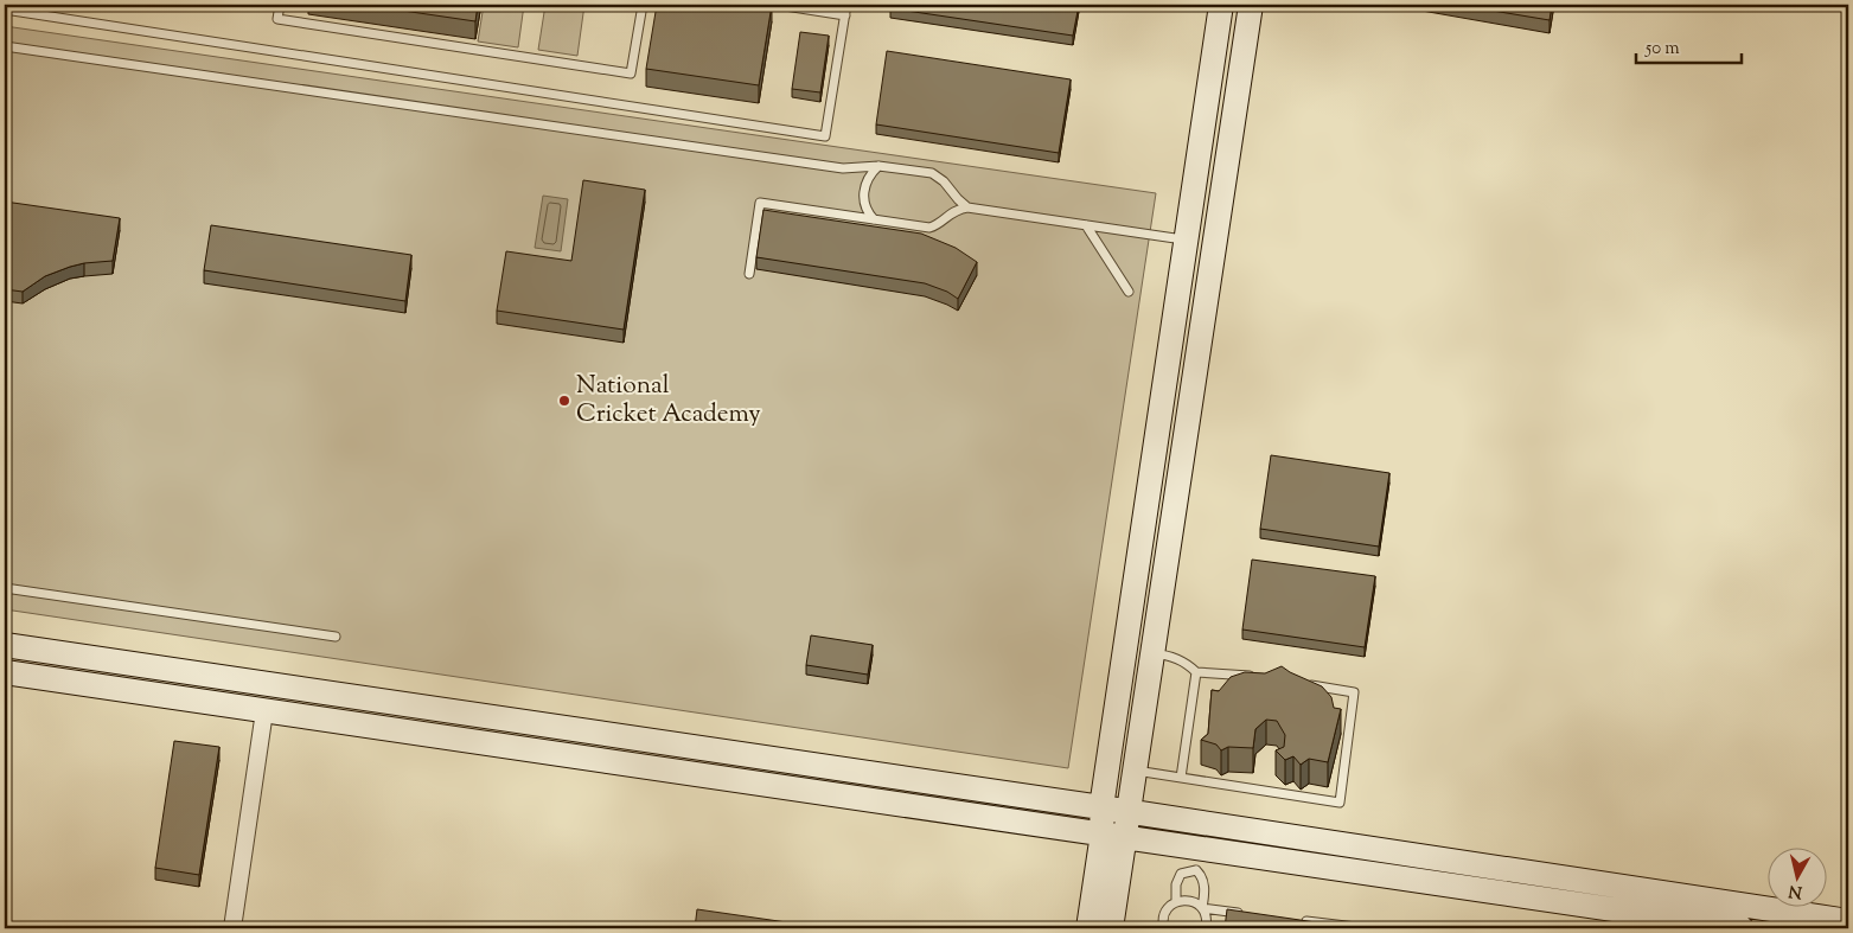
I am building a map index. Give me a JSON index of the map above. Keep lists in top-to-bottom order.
{
  "places": ["National Cricket Academy"],
  "scale_bar": "50 m",
  "north": "bottom"
}
